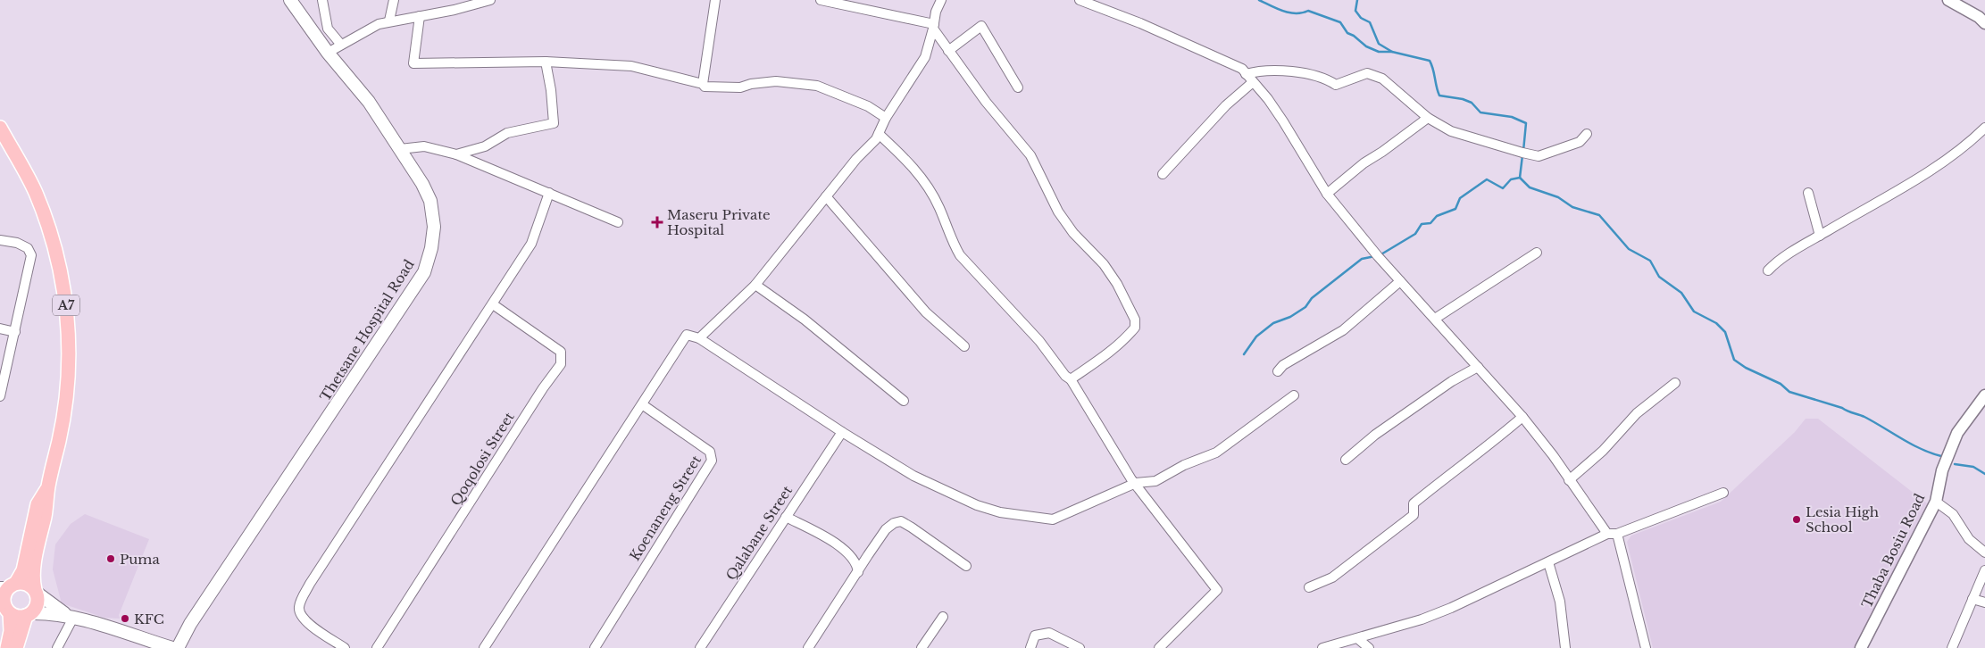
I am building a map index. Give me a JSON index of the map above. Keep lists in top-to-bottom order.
{
  "streets": {
    "main road": ["A7", "Thetsane Hospital Road"],
    "street": [
      "Qoqolosi Street",
      "Koenaneng Street",
      "Qalabane Street",
      "Thaba Bosiu Road"
    ]
  },
  "places": {
    "health": ["Maseru Private Hospital"],
    "other": ["Lesia High School", "Puma", "KFC"]
  }
}
